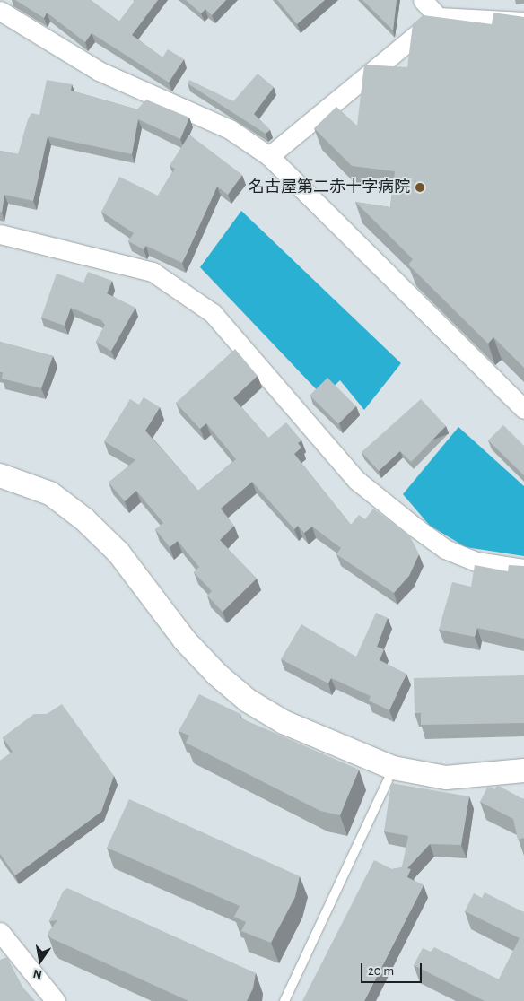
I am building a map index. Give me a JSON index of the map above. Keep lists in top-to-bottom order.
{
  "places": ["名古屋第二赤十字病院"],
  "scale_bar": "20 m",
  "north": "bottom"
}
